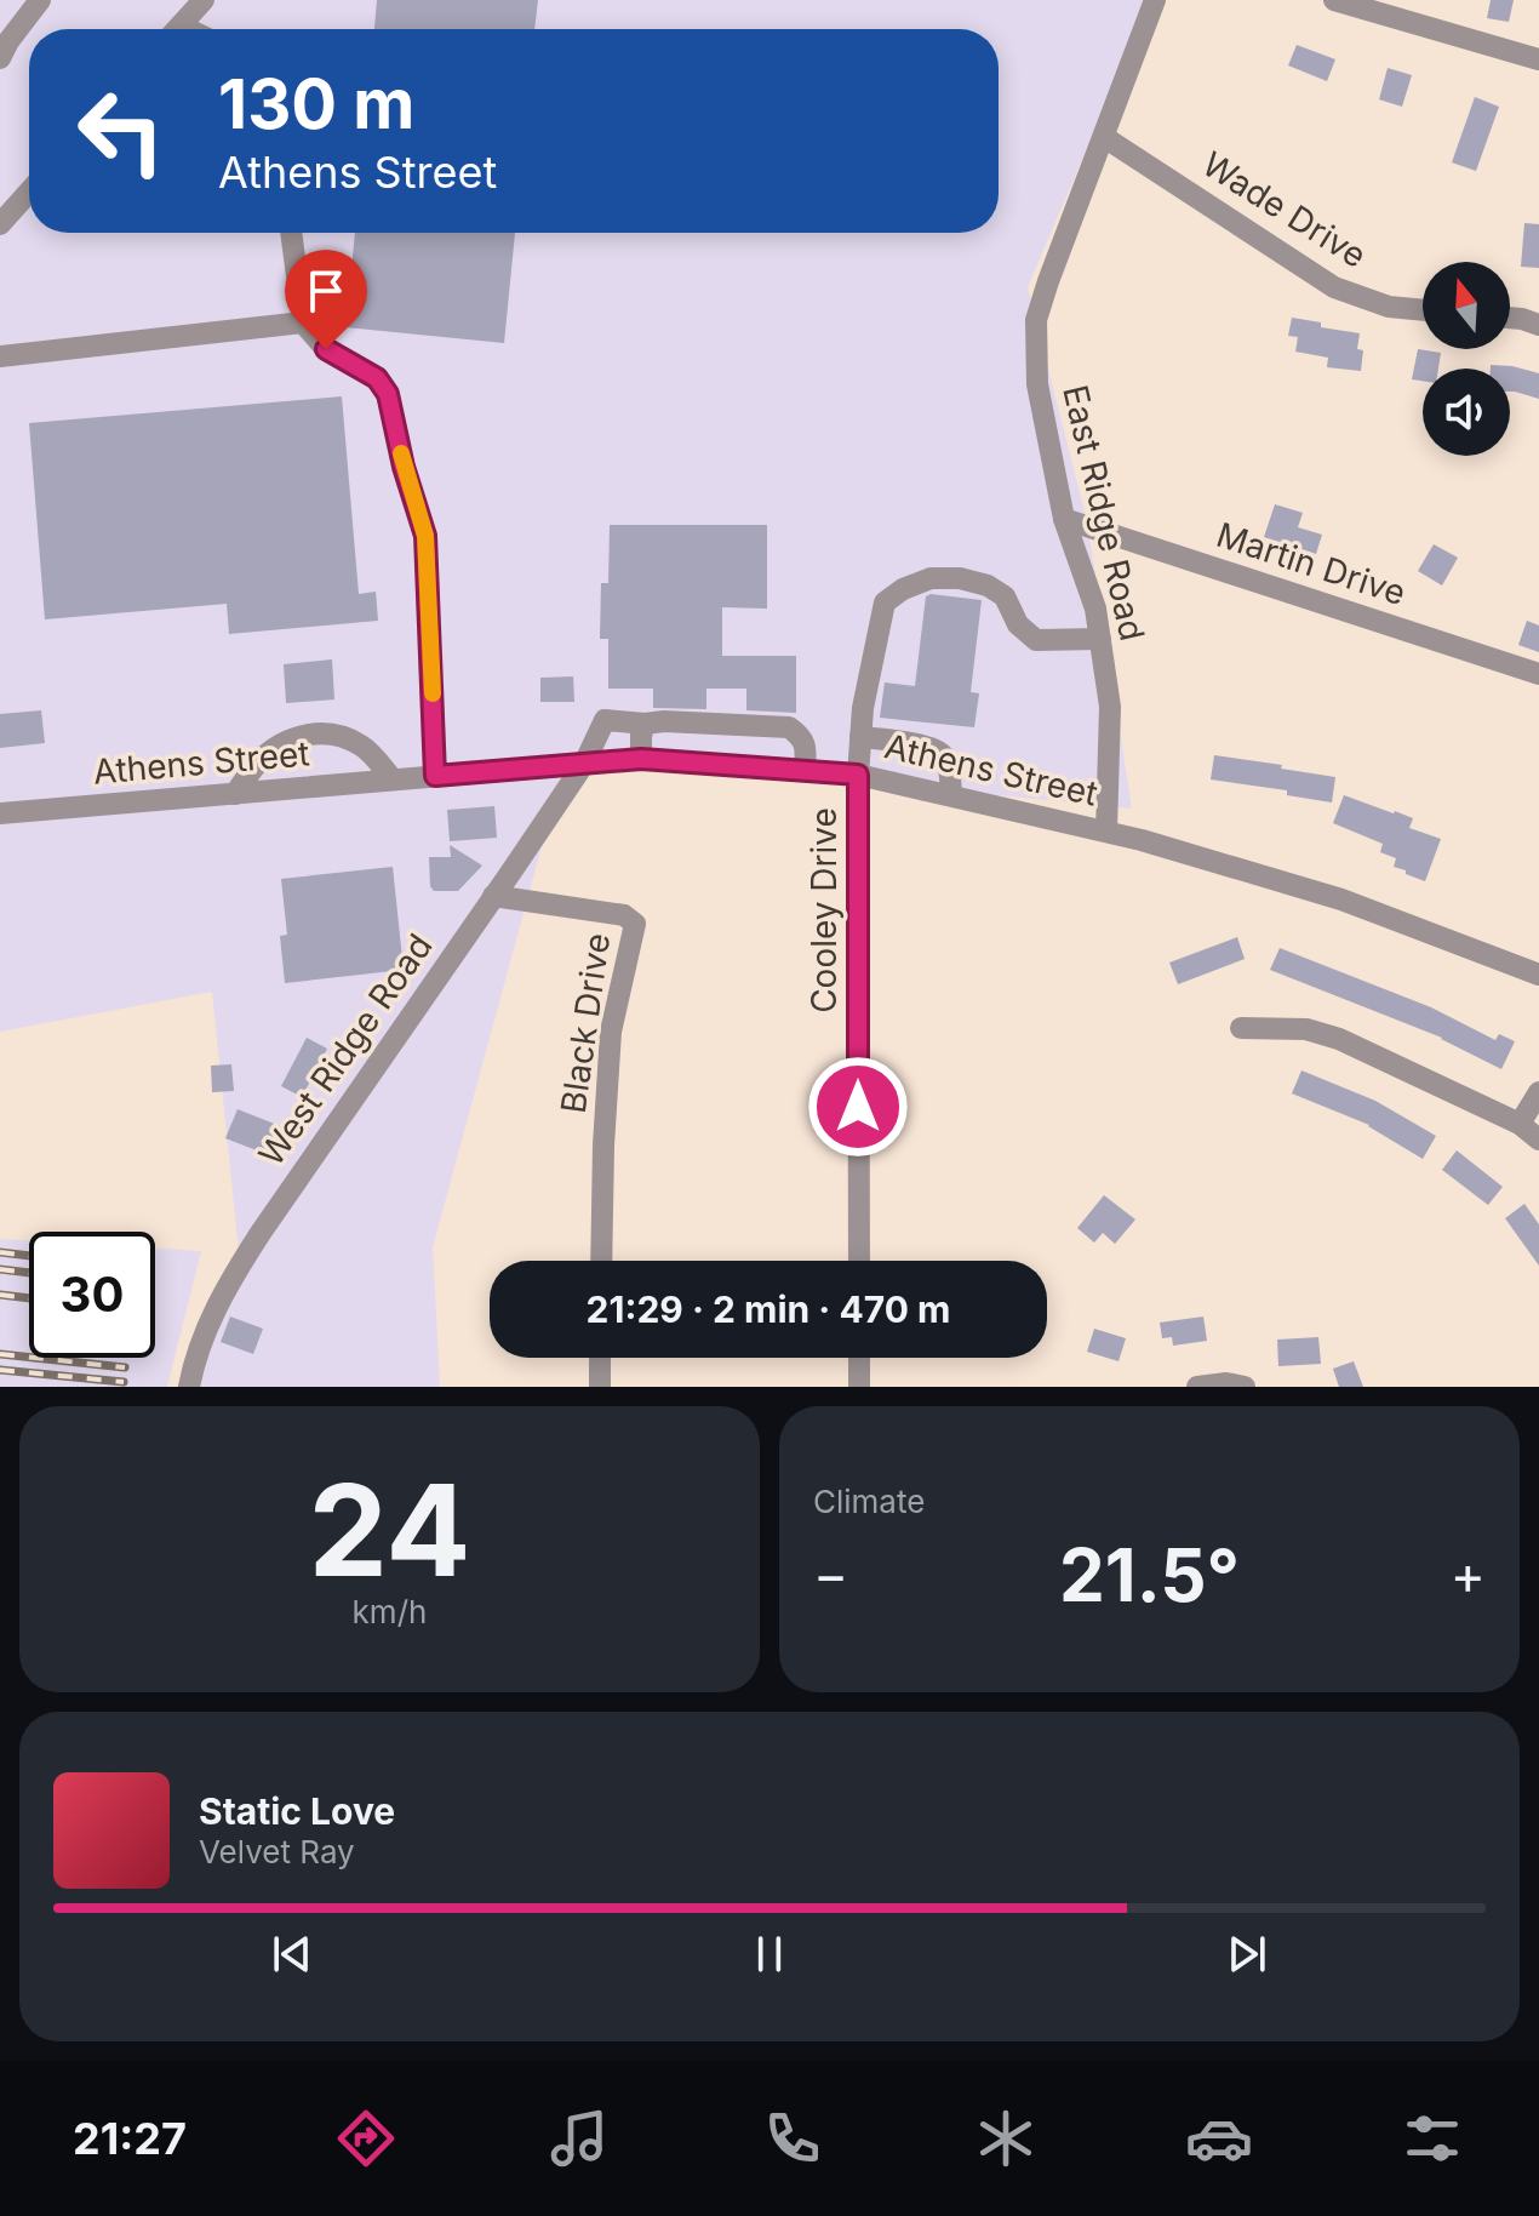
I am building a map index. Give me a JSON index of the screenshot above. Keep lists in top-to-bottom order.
{
  "streets": {
    "street": [
      "Wade Drive",
      "East Ridge Road",
      "Martin Drive",
      "Athens Street",
      "Cooley Drive",
      "Black Drive",
      "West Ridge Road"
    ]
  },
  "crossings": [
    ["Wade Drive", "East Ridge Road"],
    ["East Ridge Road", "Martin Drive"],
    ["East Ridge Road", "Athens Street"],
    ["East Ridge Road", "Cooley Drive"],
    ["Athens Street", "Cooley Drive"],
    ["Athens Street", "West Ridge Road"],
    ["Black Drive", "West Ridge Road"]
  ],
  "north": "top",
  "page": {
    "turn": ["130 m", "Athens Street"],
    "limit": "30",
    "trip": "21:29 · 2 min · 470 m",
    "tile": [
      ["24", "km/h"],
      "Climate"
    ],
    "heat": ["−", "21.5°", "+"],
    "song": ["Static Love", "Velvet Ray"],
    "tabs": "21:27"
  }
}
